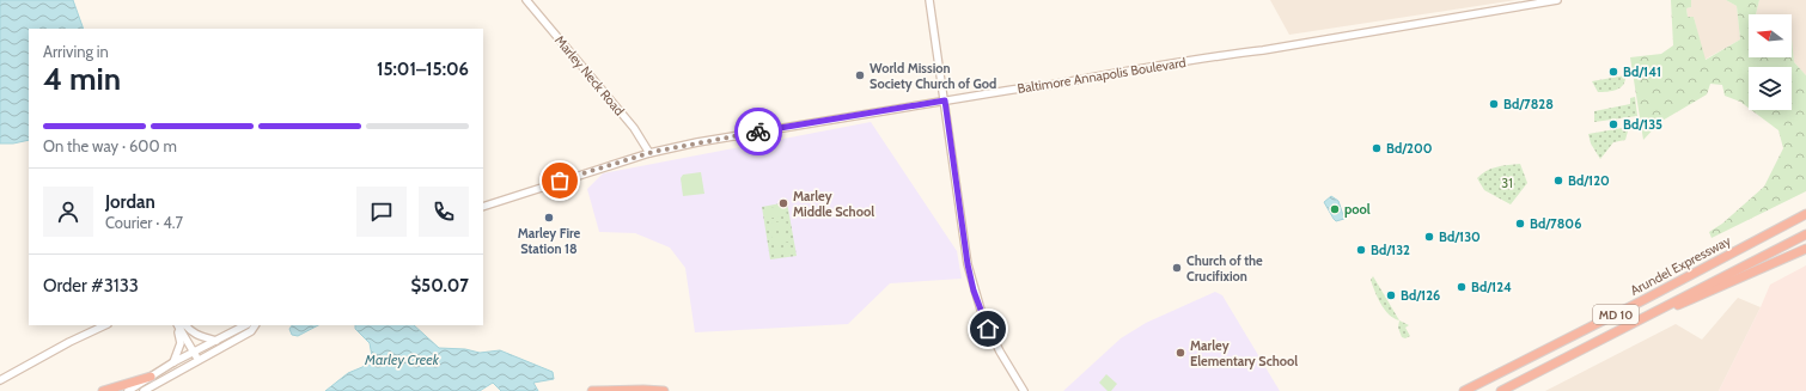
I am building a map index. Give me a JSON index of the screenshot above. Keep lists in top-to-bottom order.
{
  "streets": {
    "highway": ["Arundel Expressway", "MD 10"],
    "main road": ["Marley Neck Road", "Baltimore Annapolis Boulevard"]
  },
  "crossings": [
    ["Marley Neck Road", "Baltimore Annapolis Boulevard"]
  ],
  "water": ["Marley Creek"],
  "parks": ["31"],
  "places": [
    "Bd/141",
    "World Mission Society Church of God",
    "Bd/7828",
    "Bd/135",
    "Bd/200",
    "Bd/120",
    "Marley Middle School",
    "pool",
    "Marley Fire Station 18",
    "Bd/7806",
    "Bd/130",
    "Bd/132",
    "Church of the Crucifixion",
    "Bd/124",
    "Bd/126",
    "Marley Elementary School"
  ],
  "north": "left",
  "page": {
    "heading": ["4 min", "Arriving in", "15:01–15:06"],
    "panel": [
      "Jordan",
      "Courier · 4.7",
      "Order #3133",
      "$50.07"
    ],
    "bar": "On the way · 600 m"
  }
}
